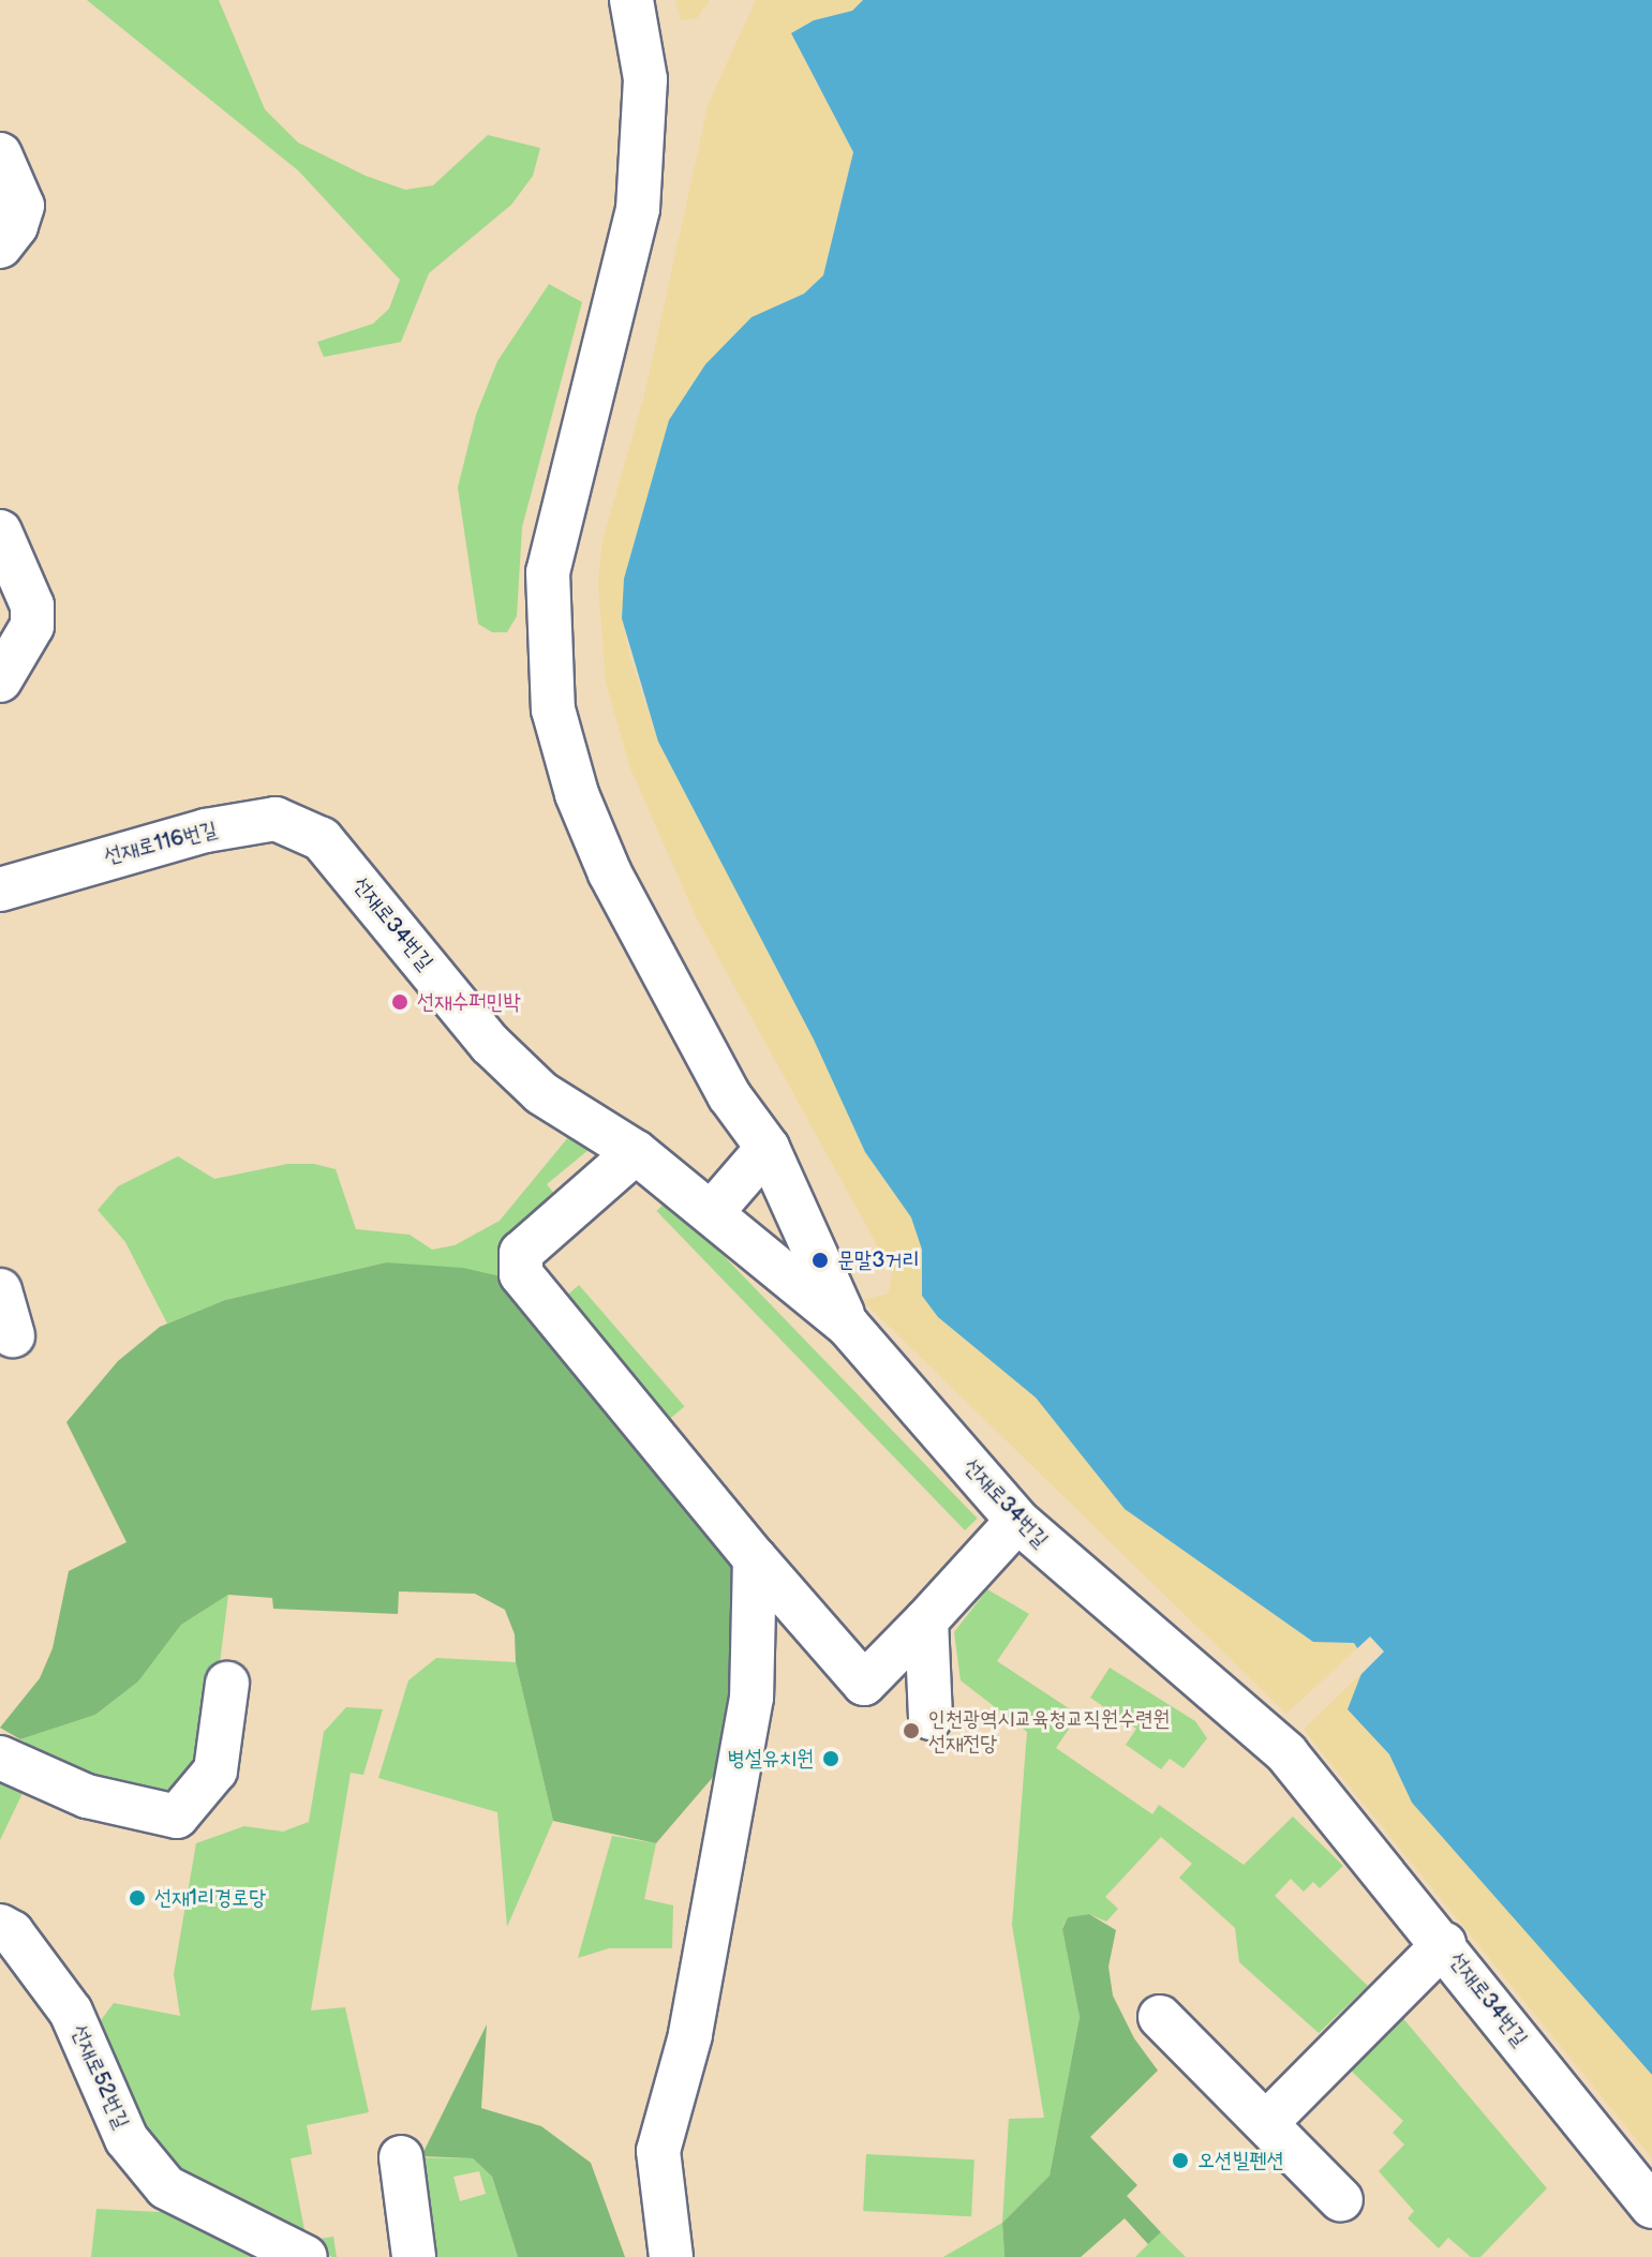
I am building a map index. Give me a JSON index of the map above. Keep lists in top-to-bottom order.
{
  "streets": {
    "street": ["선재로116번길", "선재로34번길", "선재로52번길"]
  },
  "crossings": [
    ["선재로116번길", "선재로34번길"]
  ],
  "places": [
    "선재수퍼민박",
    "문말3거리",
    "인천광역시교육청교직원수련원 선재전당",
    "병설유치원",
    "선재1리경로당",
    "오션빌펜션"
  ]
}
